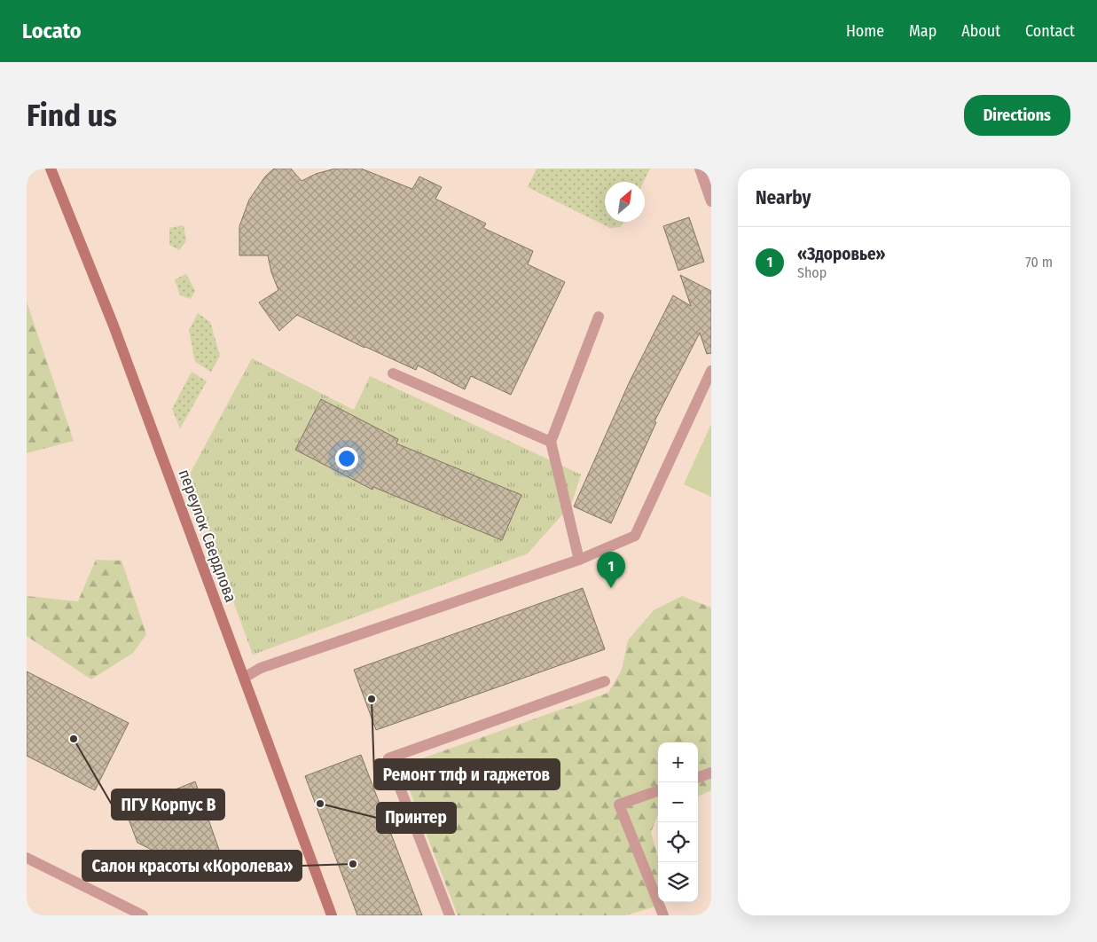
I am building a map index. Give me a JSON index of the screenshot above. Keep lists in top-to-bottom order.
{
  "streets": {
    "main road": ["переулок Свердлова"]
  },
  "places": [
    "Ремонт тлф и гаджетов",
    "ПГУ Корпус В",
    "Принтер",
    "Салон красоты «Королева»"
  ],
  "north": "top right",
  "page": {
    "header": "Locato",
    "nav": [
      "Home",
      "Map",
      "About",
      "Contact"
    ],
    "buttons": "Directions",
    "title": "Find us",
    "heading": "Nearby",
    "list": [
      {
        "mark": "1",
        "name": "«Здоровье»",
        "note": "Shop",
        "value": "70 m"
      }
    ],
    "pins": "1",
    "map_buttons": ["+", "−"]
  }
}
